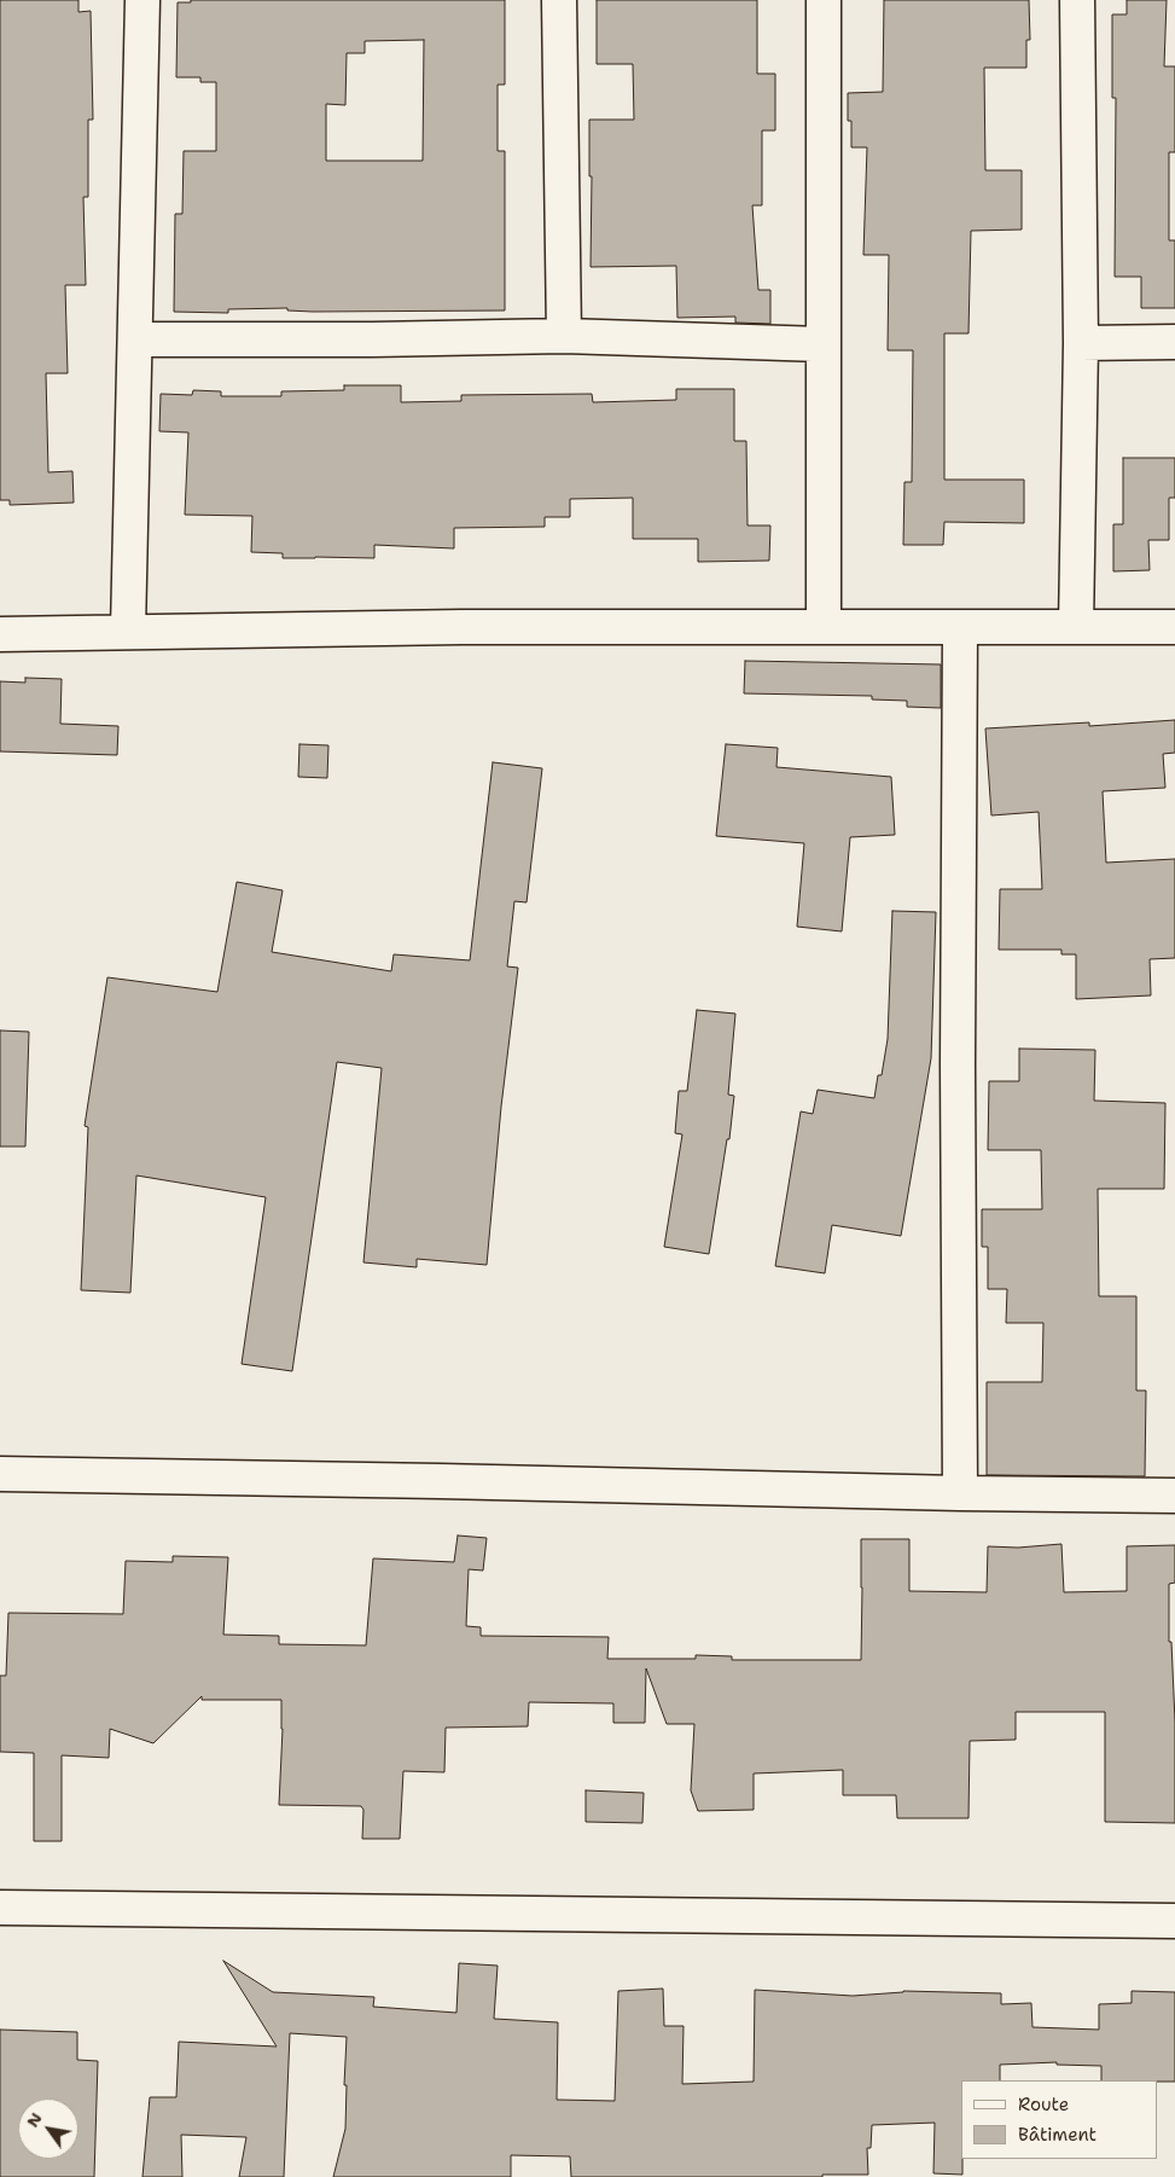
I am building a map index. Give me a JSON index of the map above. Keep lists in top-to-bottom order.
{
  "legend": ["Route", "Bâtiment"],
  "north": "top left"
}
